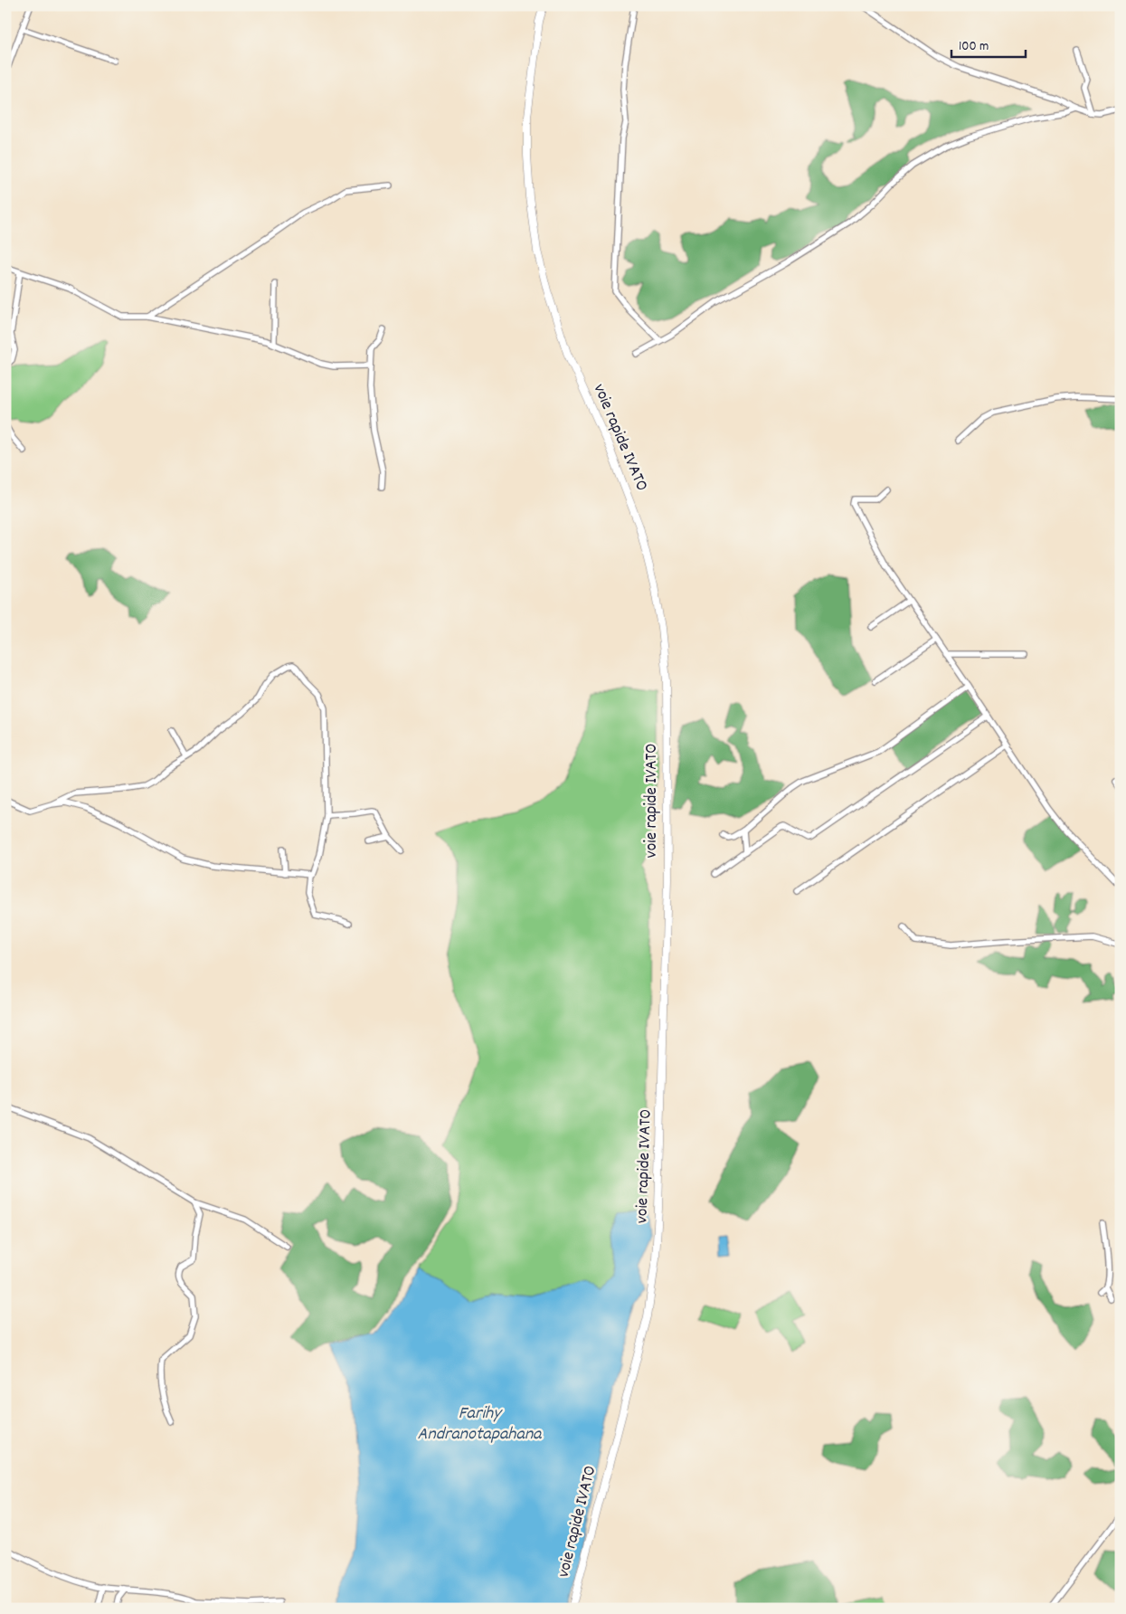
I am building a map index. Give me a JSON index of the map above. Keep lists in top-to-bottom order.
{
  "streets": {
    "main road": ["voie rapide IVATO"]
  },
  "water": ["Farihy Andranotapahana"],
  "scale_bar": "100 m"
}
